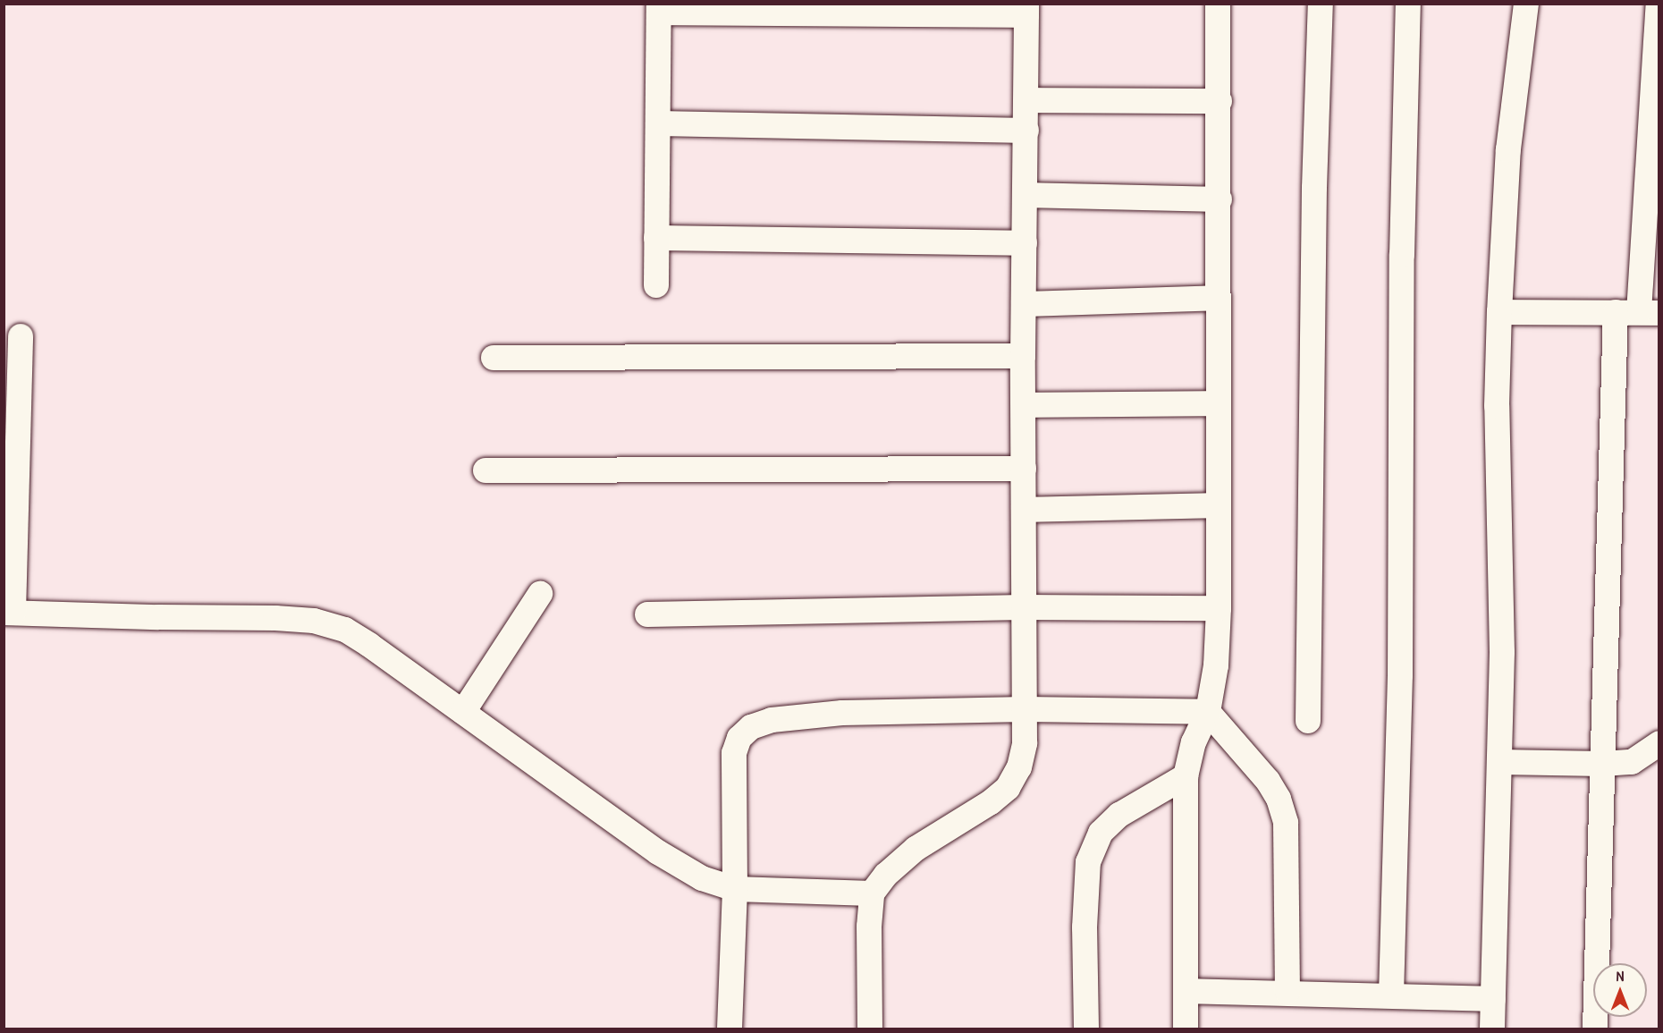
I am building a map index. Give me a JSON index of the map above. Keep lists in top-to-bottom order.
{
  "north": "top"
}
